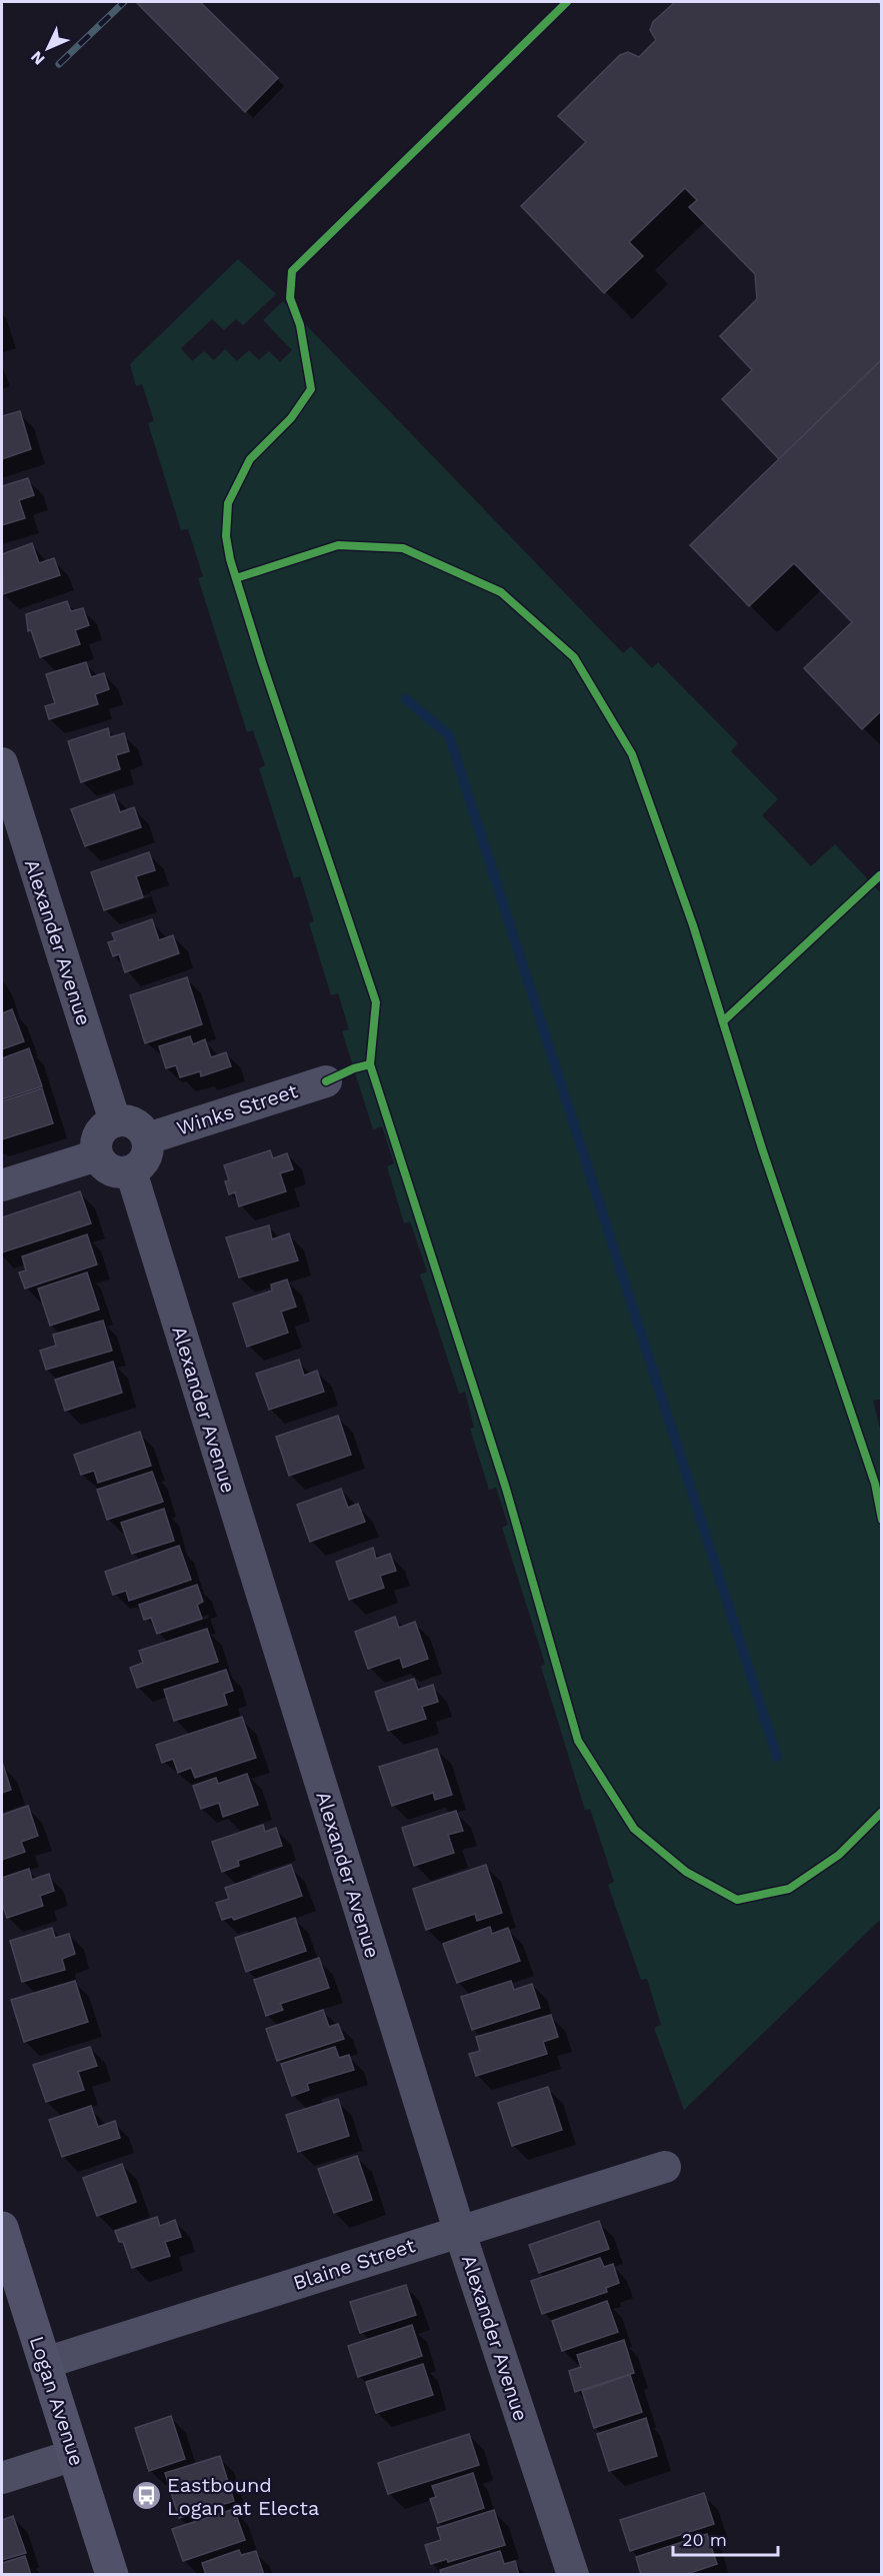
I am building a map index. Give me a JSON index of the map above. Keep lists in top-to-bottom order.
{
  "streets": {
    "main road": ["Logan Avenue"],
    "street": ["Alexander Avenue", "Winks Street", "Blaine Street"]
  },
  "crossings": [
    ["Alexander Avenue", "Winks Street"],
    ["Alexander Avenue", "Blaine Street"],
    ["Blaine Street", "Logan Avenue"]
  ],
  "places": {
    "bus stop": ["Eastbound Logan at Electa"]
  },
  "scale_bar": "20 m",
  "north": "bottom left"
}
